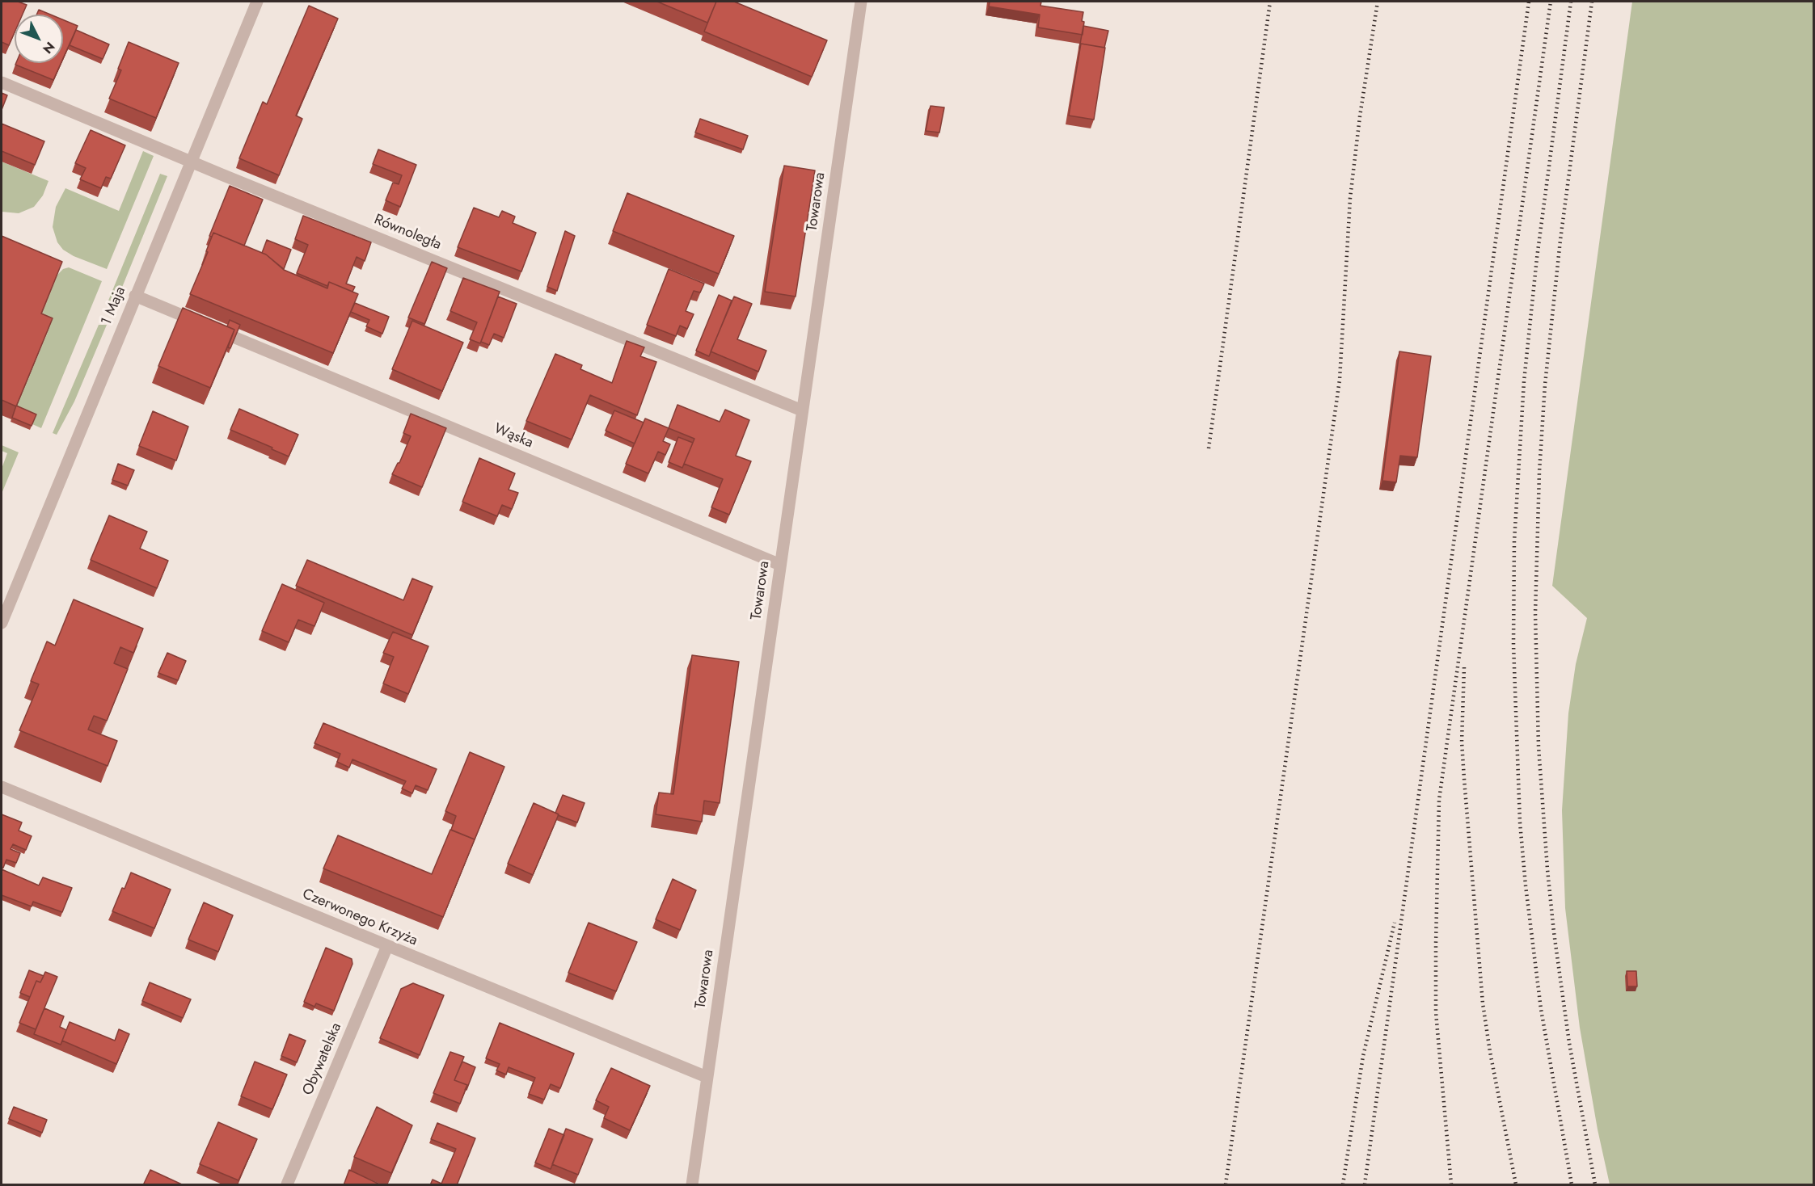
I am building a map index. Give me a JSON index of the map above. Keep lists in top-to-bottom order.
{
  "streets": {
    "street": [
      "Towarowa",
      "Równoległa",
      "1 Maja",
      "Wąska",
      "Czerwonego Krzyża",
      "Obywatelska"
    ]
  },
  "crossings": [
    ["Towarowa", "Równoległa"],
    ["Towarowa", "Wąska"],
    ["Towarowa", "Czerwonego Krzyża"],
    ["Równoległa", "1 Maja"],
    ["Czerwonego Krzyża", "Obywatelska"]
  ],
  "north": "bottom right"
}
